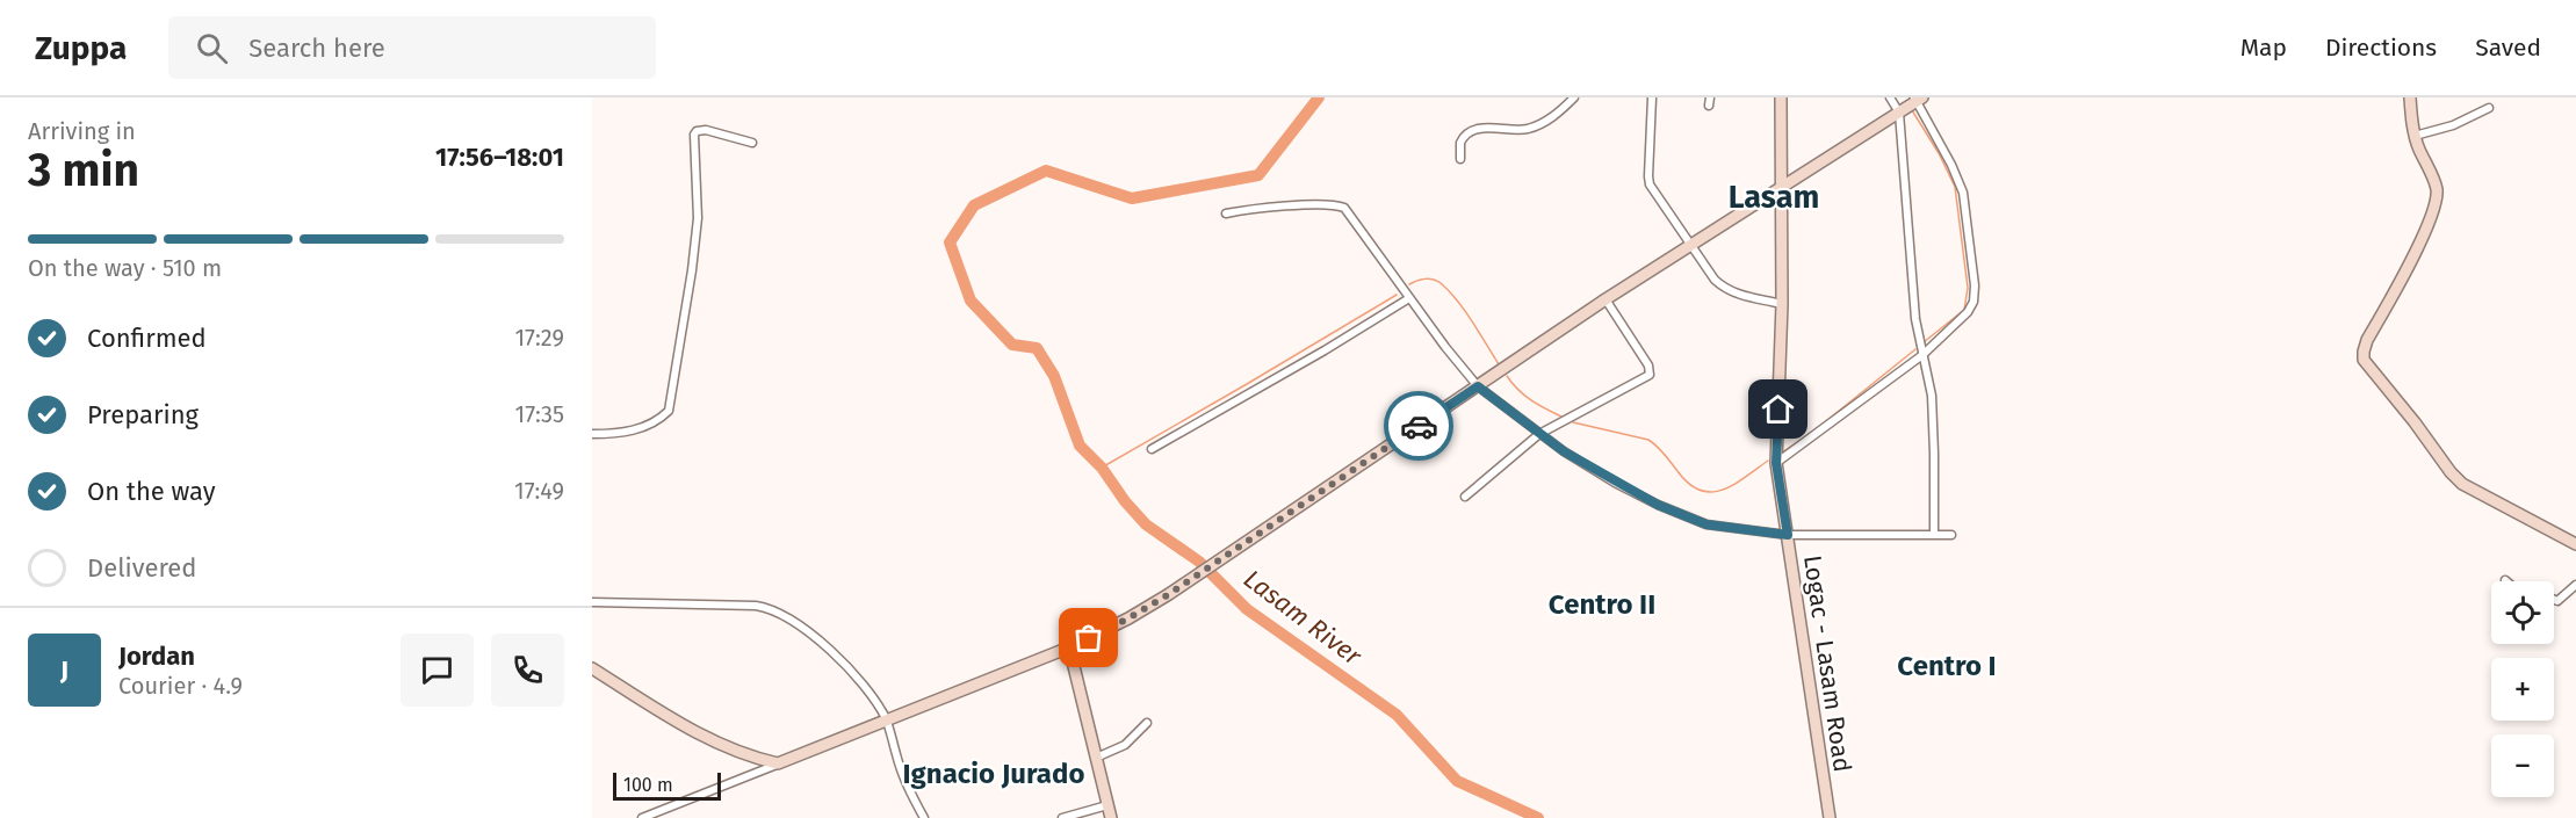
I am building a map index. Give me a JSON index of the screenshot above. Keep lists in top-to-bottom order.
{
  "streets": {
    "street": ["Logac - Lasam Road"]
  },
  "districts": [
    "Lasam",
    "Centro II",
    "Centro I",
    "Ignacio Jurado"
  ],
  "water": ["Lasam River"],
  "scale_bar": "100 m",
  "page": {
    "header": "Zuppa",
    "search": "Search here",
    "nav": ["Map", "Directions", "Saved"],
    "heading": ["3 min", "Arriving in", "17:56–18:01"],
    "panel": ["Jordan", "Courier · 4.9"],
    "bar": "On the way · 510 m",
    "list": [
      ["Confirmed", "17:29"],
      ["Preparing", "17:35"],
      ["On the way", "17:49"],
      "Delivered"
    ],
    "map_buttons": ["+", "−"],
    "round": "J",
    "scale": "100 m"
  }
}
